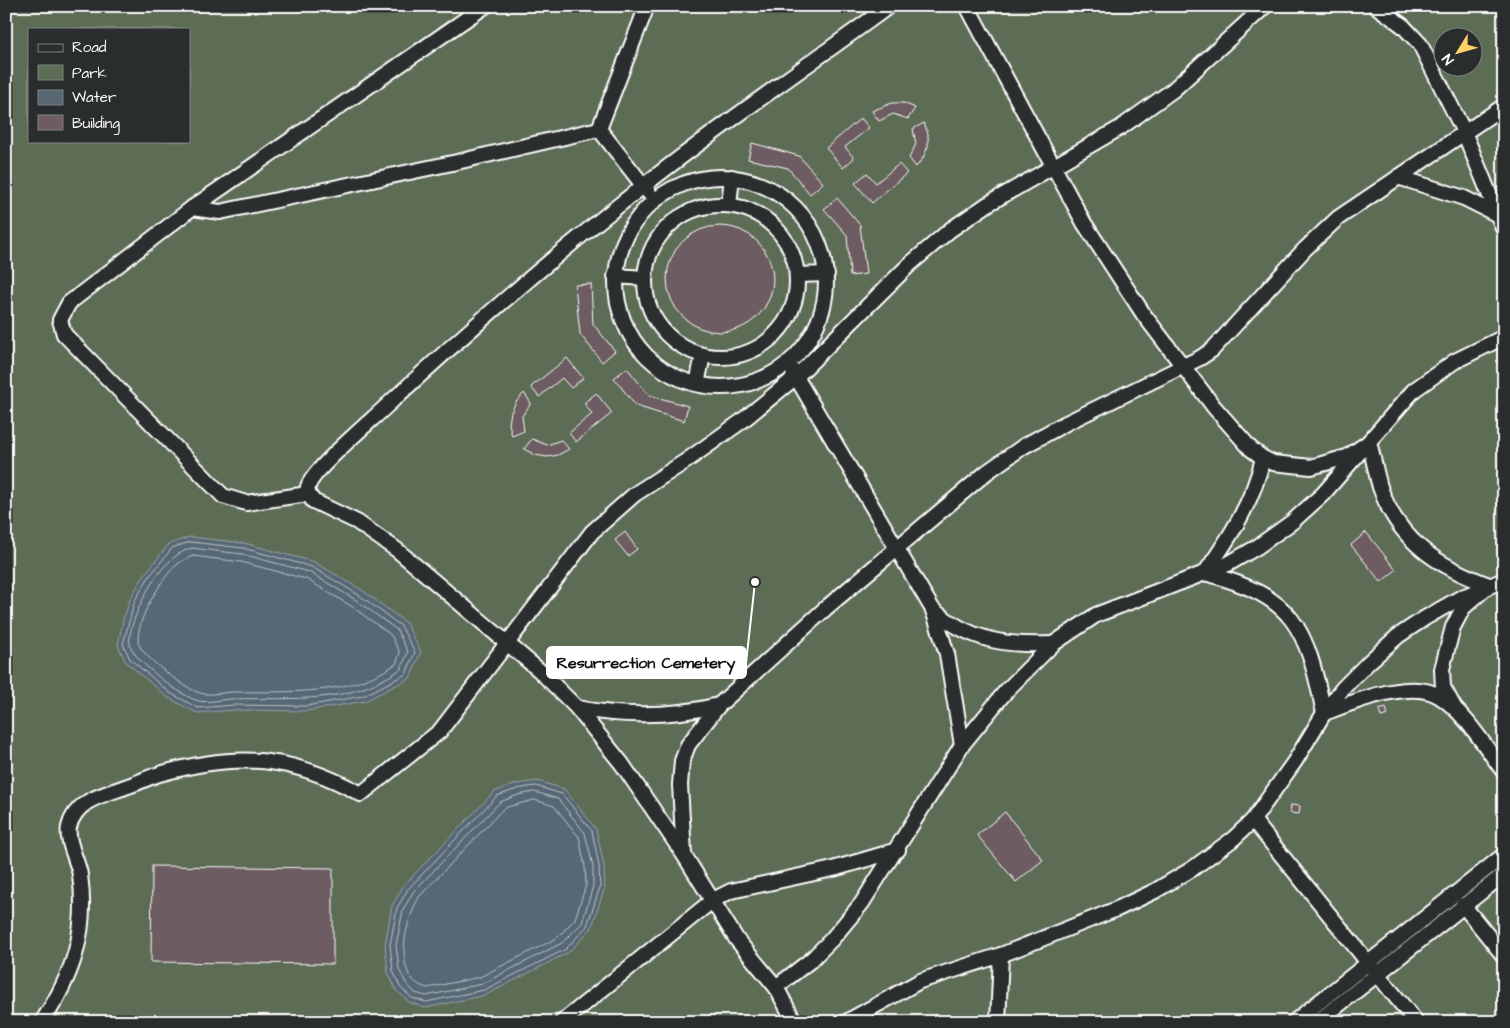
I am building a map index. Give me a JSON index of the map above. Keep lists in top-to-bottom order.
{
  "places": ["Resurrection Cemetery"],
  "legend": [
    "Road",
    "Park",
    "Water",
    "Building"
  ],
  "north": "bottom left"
}
